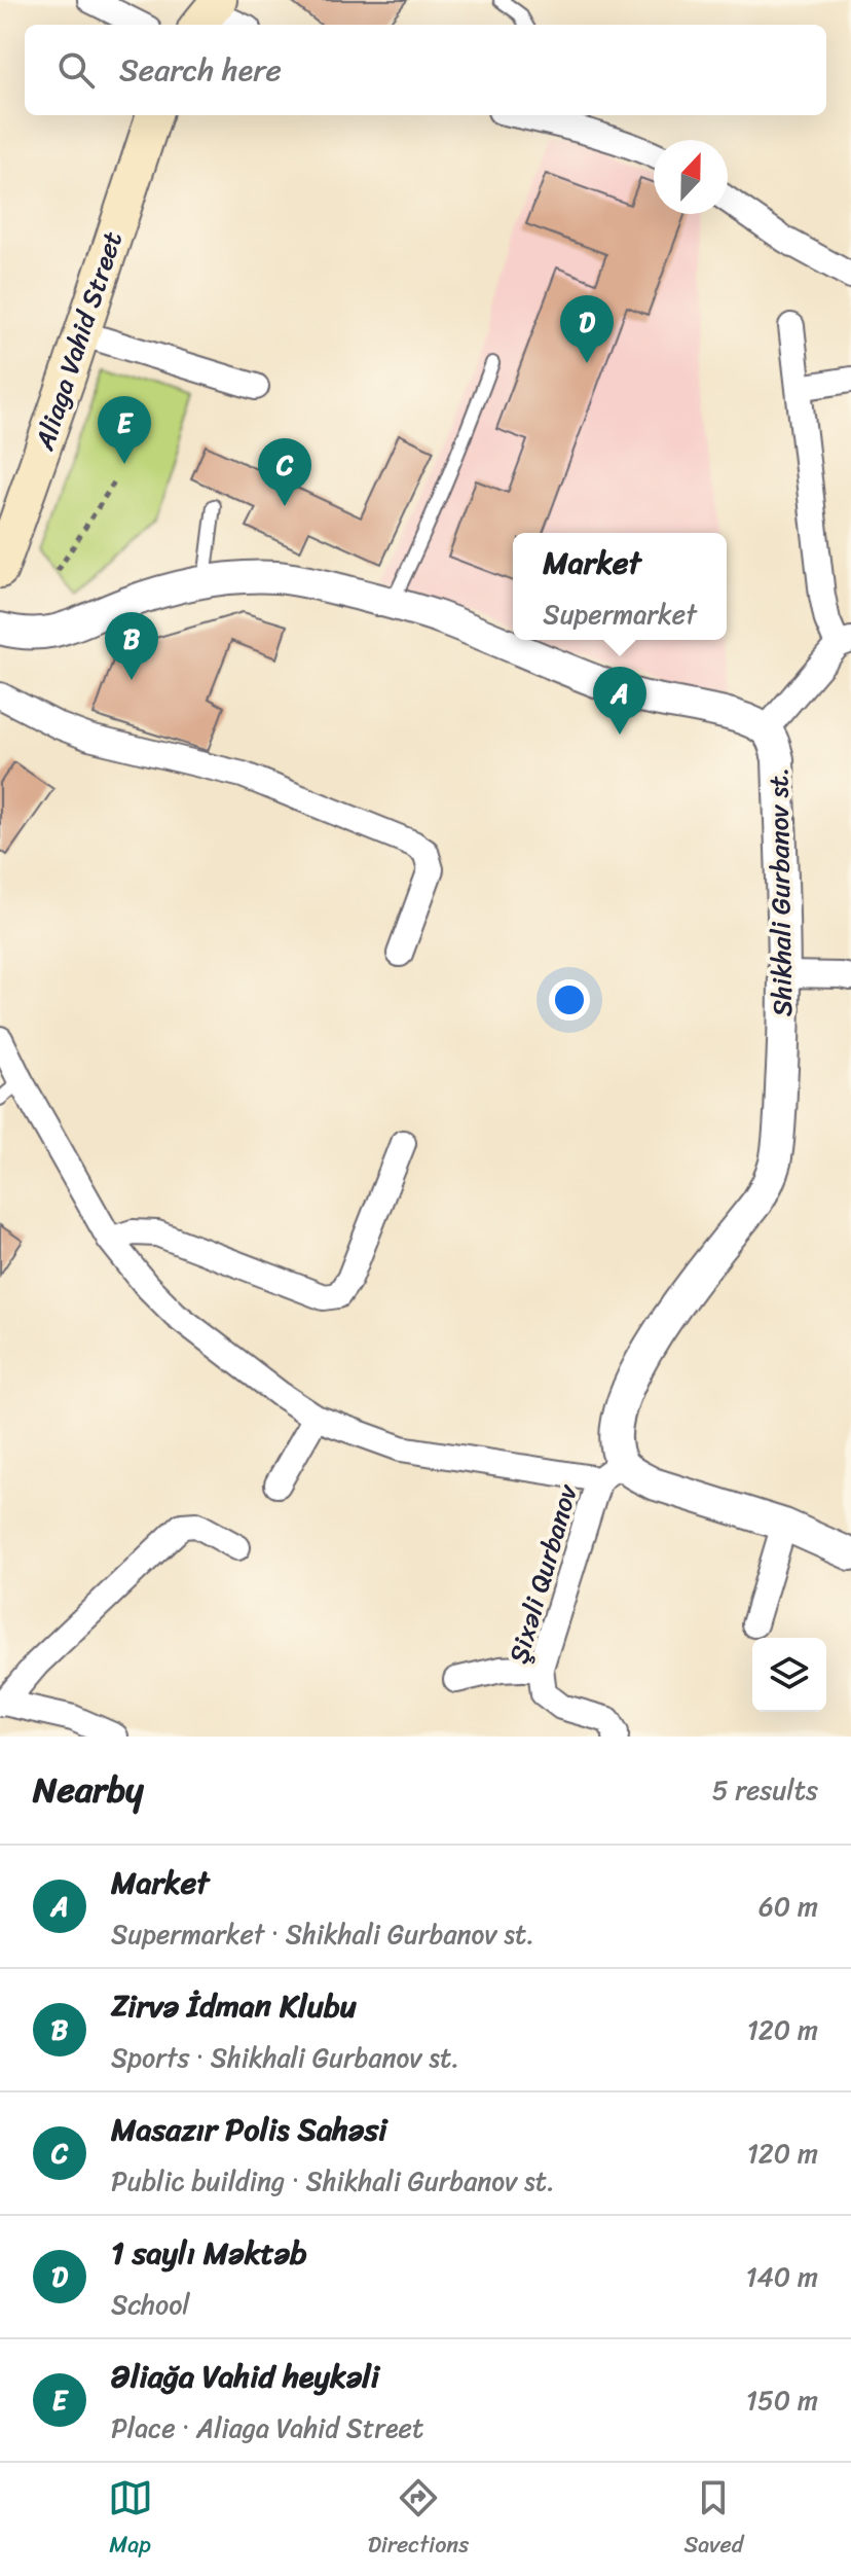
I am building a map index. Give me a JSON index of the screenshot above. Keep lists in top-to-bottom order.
{
  "streets": {
    "main road": ["Aliaga Vahid Street"],
    "street": ["Shikhali Gurbanov st.", "Şixəli Qurbanov"]
  },
  "crossings": [
    ["Shikhali Gurbanov st.", "Şixəli Qurbanov"]
  ],
  "north": "top",
  "page": {
    "search": "Search here",
    "pins": [
      "D",
      "E",
      "C",
      "B",
      "A"
    ],
    "popup": ["Market", "Supermarket"],
    "heading": ["Nearby", "5 results"],
    "list": [
      {
        "mark": "A",
        "name": "Market",
        "note": "Supermarket · Shikhali Gurbanov st.",
        "value": "60 m"
      },
      {
        "mark": "B",
        "name": "Zirvə İdman Klubu",
        "note": "Sports · Shikhali Gurbanov st.",
        "value": "120 m"
      },
      {
        "mark": "C",
        "name": "Masazır Polis Sahəsi",
        "note": "Public building · Shikhali Gurbanov st.",
        "value": "120 m"
      },
      {
        "mark": "D",
        "name": "1 saylı Məktəb",
        "note": "School",
        "value": "140 m"
      },
      {
        "mark": "E",
        "name": "Əliağa Vahid heykəli",
        "note": "Place · Aliaga Vahid Street",
        "value": "150 m"
      }
    ],
    "nav": ["Map", "Directions", "Saved"]
  }
}
